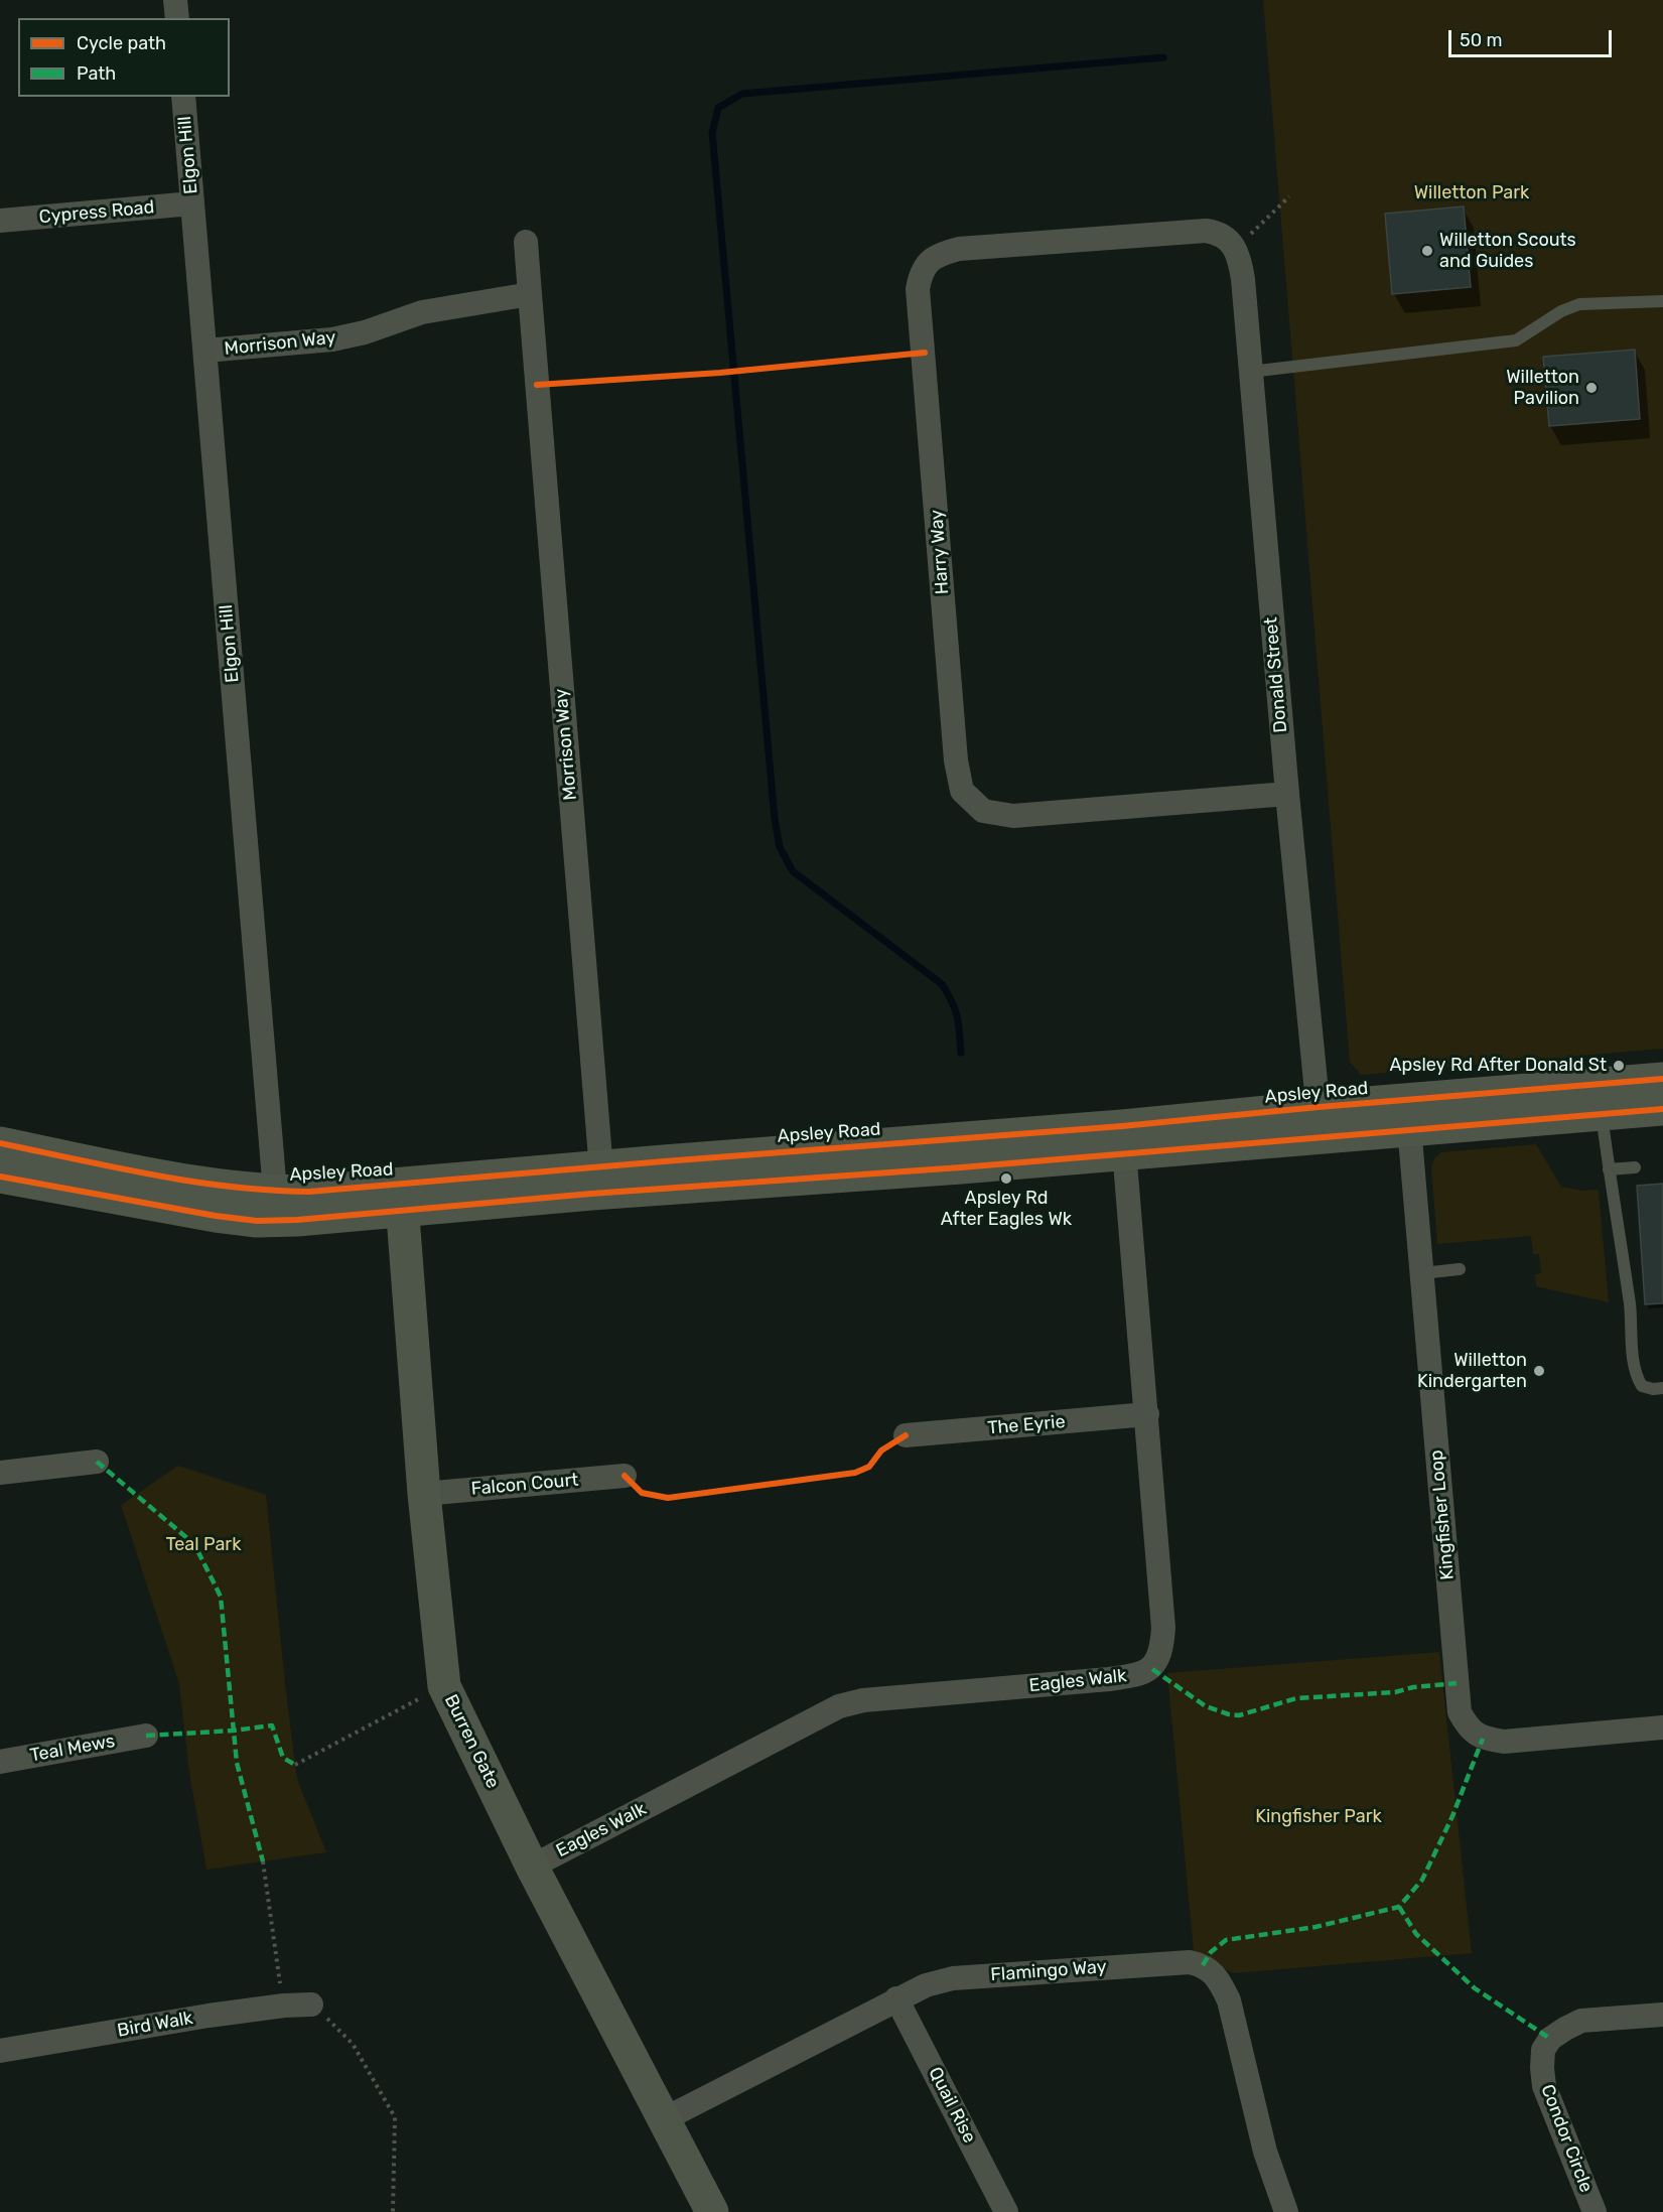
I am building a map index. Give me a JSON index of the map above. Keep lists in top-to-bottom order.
{
  "streets": {
    "main road": ["Apsley Road", "Burren Gate"],
    "street": [
      "Elgon Hill",
      "Cypress Road",
      "Morrison Way",
      "Harry Way",
      "Donald Street",
      "The Eyrie",
      "Falcon Court",
      "Kingfisher Loop",
      "Eagles Walk",
      "Teal Mews",
      "Flamingo Way",
      "Bird Walk",
      "Quail Rise",
      "Condor Circle"
    ]
  },
  "crossings": [
    ["Elgon Hill", "Cypress Road"],
    ["Elgon Hill", "Morrison Way"],
    ["Elgon Hill", "Apsley Road"],
    ["Morrison Way", "Apsley Road"],
    ["Harry Way", "Donald Street"],
    ["Donald Street", "Apsley Road"],
    ["Apsley Road", "Kingfisher Loop"],
    ["Apsley Road", "Eagles Walk"],
    ["Apsley Road", "Burren Gate"],
    ["The Eyrie", "Eagles Walk"],
    ["Falcon Court", "Burren Gate"],
    ["Eagles Walk", "Burren Gate"],
    ["Burren Gate", "Flamingo Way"],
    ["Flamingo Way", "Quail Rise"]
  ],
  "parks": ["Willetton Park", "Teal Park", "Kingfisher Park"],
  "places": [
    "Willetton Scouts and Guides",
    "Willetton Pavilion",
    "Apsley Rd After Donald St",
    "Apsley Rd After Eagles Wk",
    "Willetton Kindergarten"
  ],
  "legend": ["Cycle path", "Path"],
  "scale_bar": "50 m"
}
